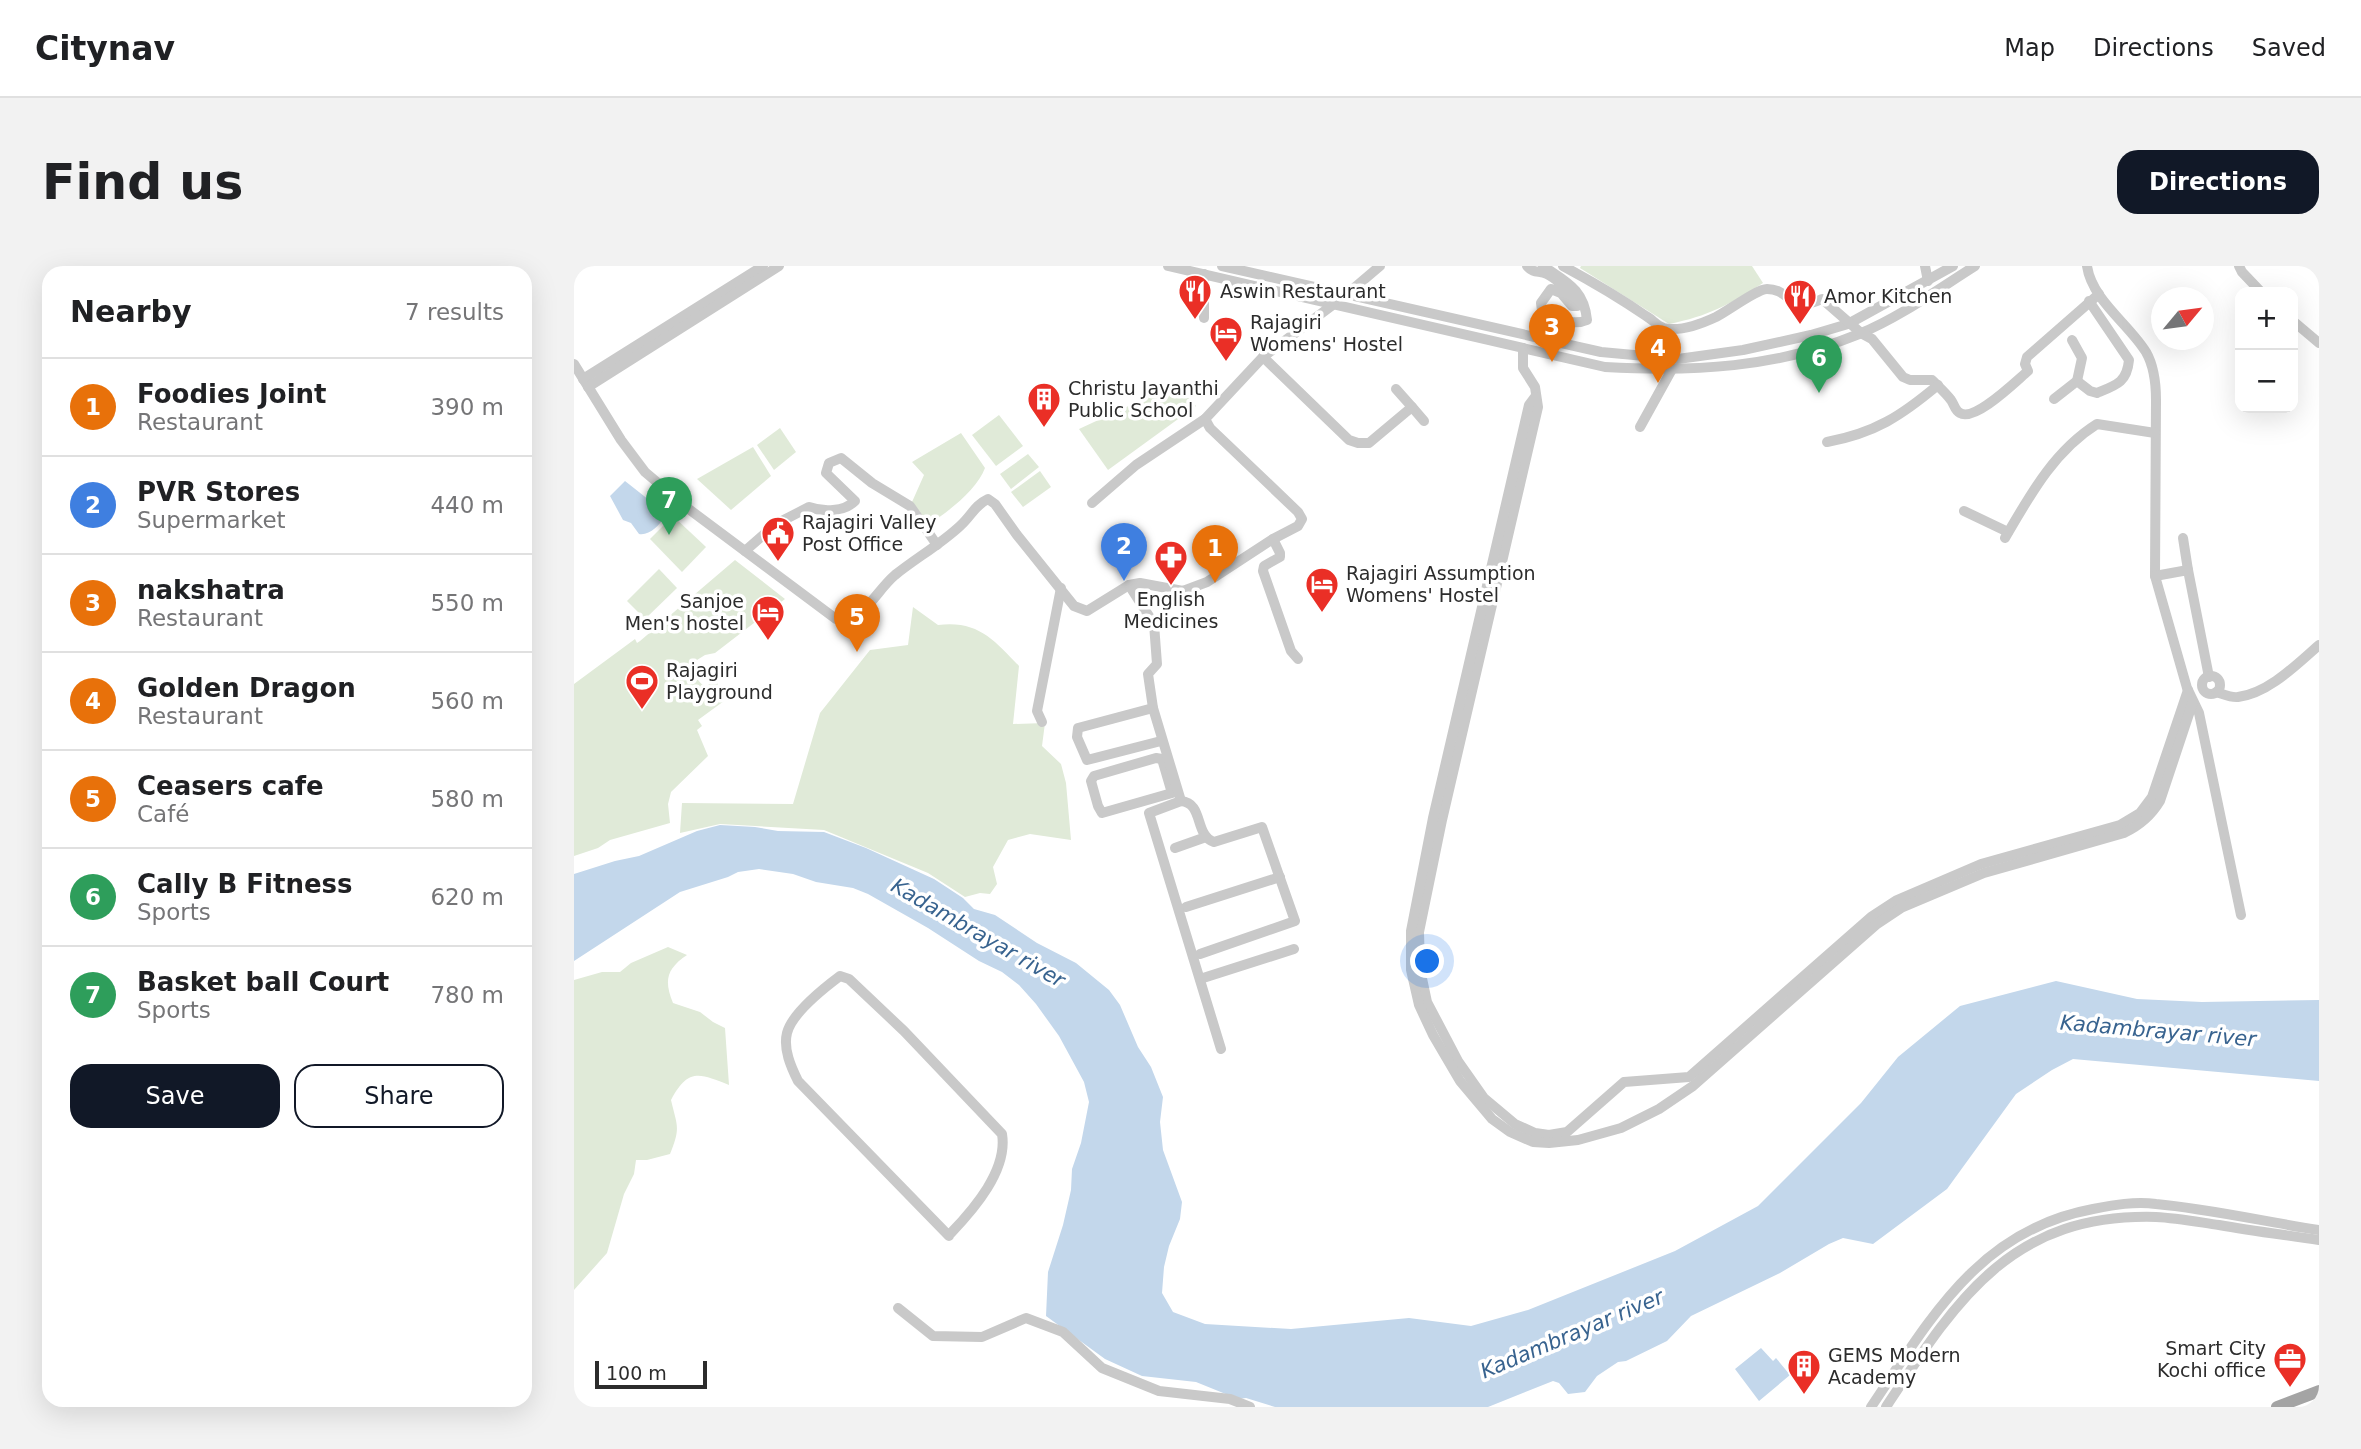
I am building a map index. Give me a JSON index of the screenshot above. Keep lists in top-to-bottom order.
{
  "water": ["Kadambrayar river"],
  "places": {
    "restaurant": ["Aswin Restaurant", "Amor Kitchen"],
    "hotel": ["Rajagiri Womens' Hostel", "Rajagiri Assumption Womens' Hostel", "Sanjoe Men's hostel"],
    "building": ["Christu Jayanthi Public School", "GEMS Modern Academy"],
    "public building": ["Rajagiri Valley Post Office"],
    "pharmacy": ["English Medicines"],
    "sports": ["Rajagiri Playground"],
    "office": ["Smart City Kochi office"]
  },
  "scale_bar": "100 m",
  "north": "top right",
  "page": {
    "header": "Citynav",
    "nav": ["Map", "Directions", "Saved"],
    "buttons": [
      "Directions",
      ["Save", "Share"]
    ],
    "title": "Find us",
    "heading": ["Nearby", "7 results"],
    "map_buttons": ["+", "−"],
    "pins": [
      "3",
      "4",
      "6",
      "7",
      "2",
      "1",
      "5"
    ],
    "list": [
      {
        "mark": "1",
        "name": "Foodies Joint",
        "note": "Restaurant",
        "value": "390 m"
      },
      {
        "mark": "2",
        "name": "PVR Stores",
        "note": "Supermarket",
        "value": "440 m"
      },
      {
        "mark": "3",
        "name": "nakshatra",
        "note": "Restaurant",
        "value": "550 m"
      },
      {
        "mark": "4",
        "name": "Golden Dragon",
        "note": "Restaurant",
        "value": "560 m"
      },
      {
        "mark": "5",
        "name": "Ceasers cafe",
        "note": "Café",
        "value": "580 m"
      },
      {
        "mark": "6",
        "name": "Cally B Fitness",
        "note": "Sports",
        "value": "620 m"
      },
      {
        "mark": "7",
        "name": "Basket ball Court",
        "note": "Sports",
        "value": "780 m"
      }
    ],
    "scale": "100 m"
  }
}
